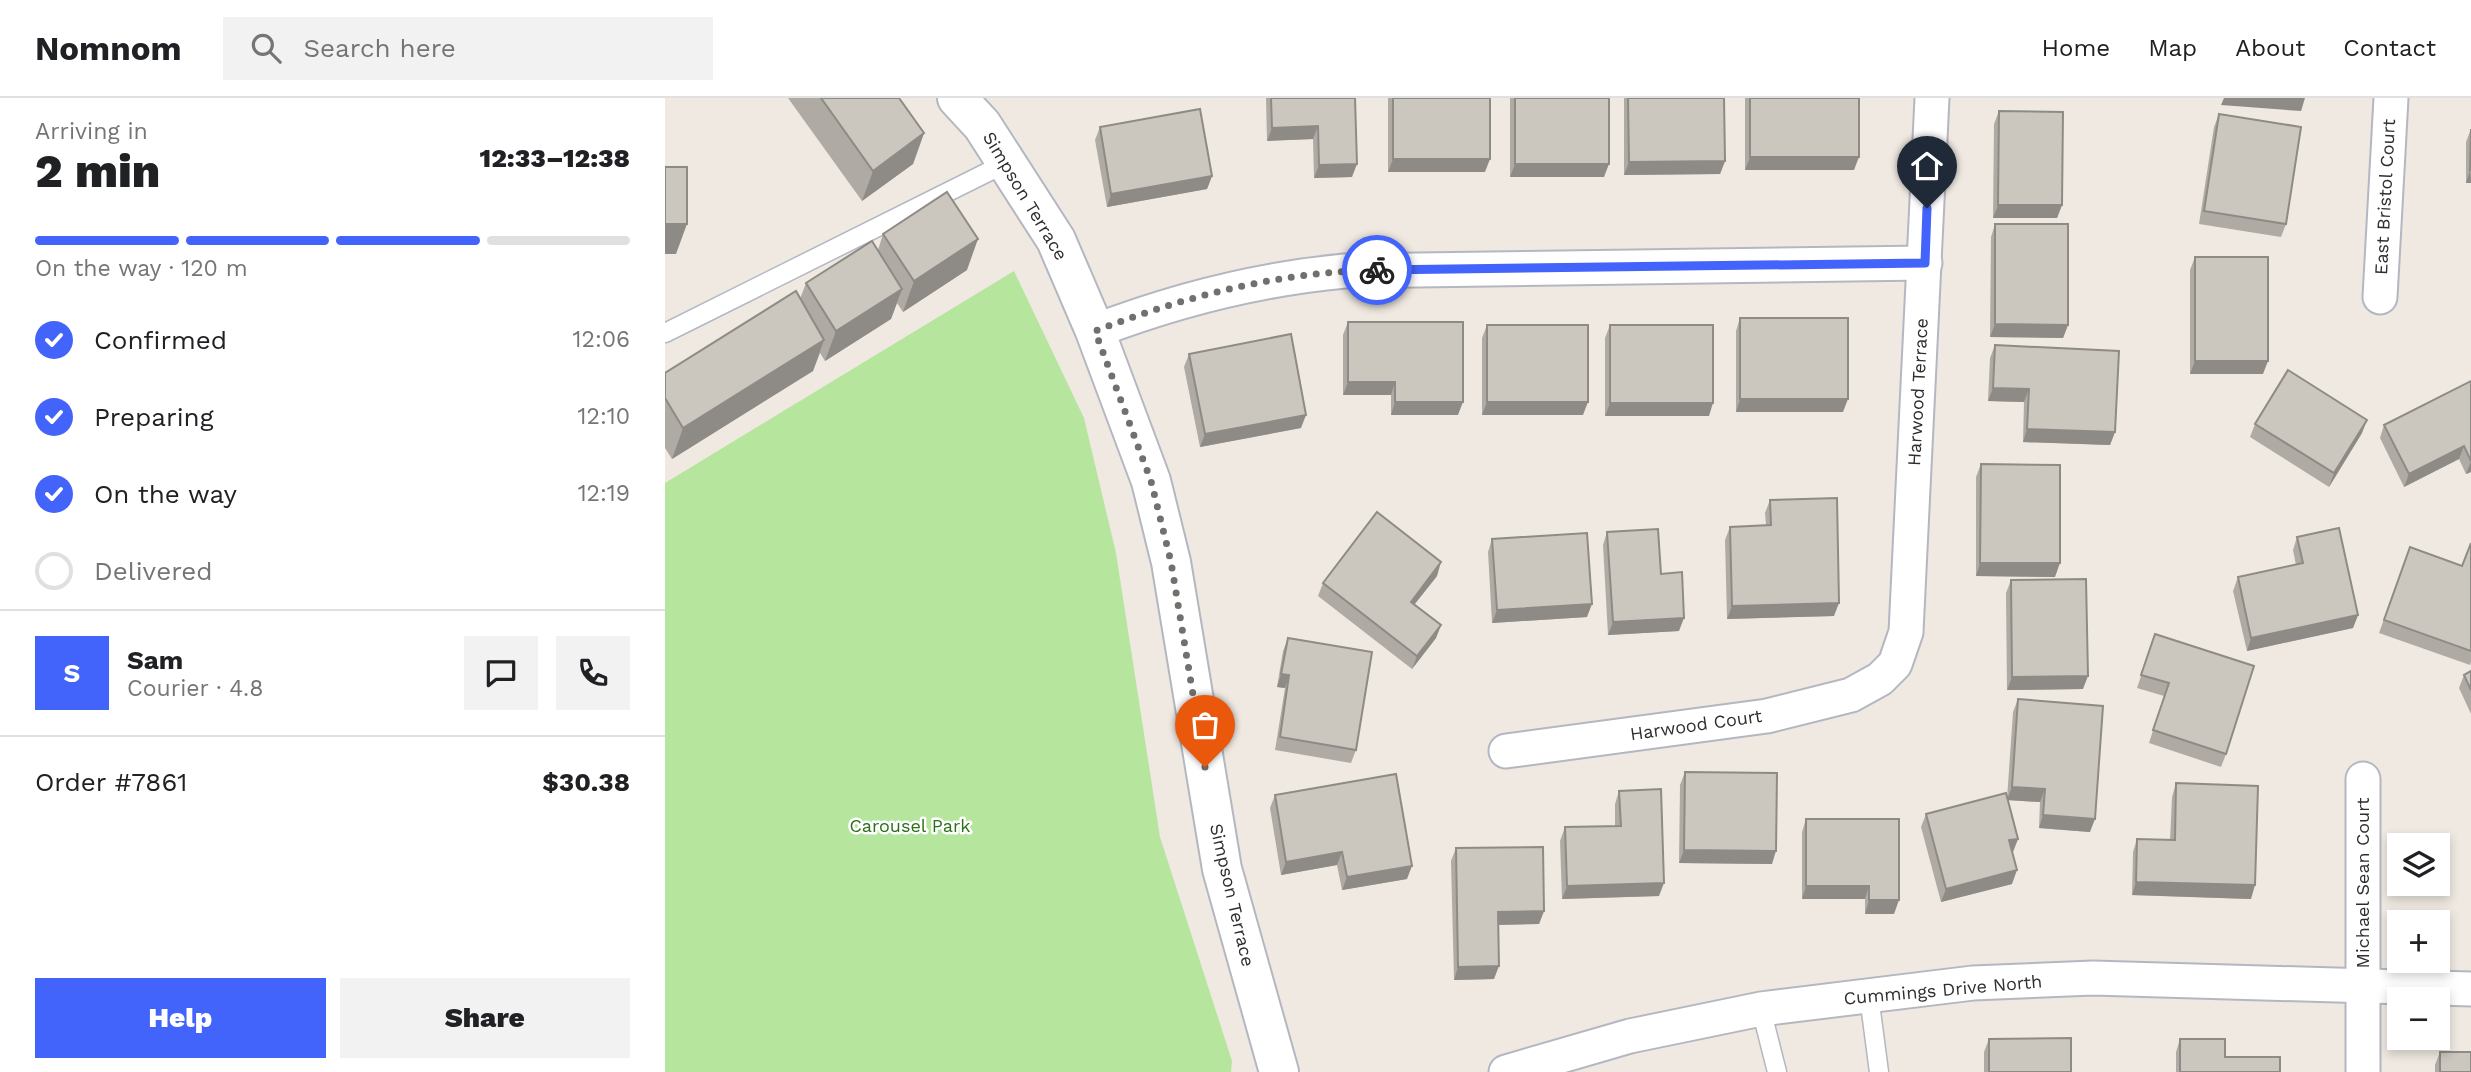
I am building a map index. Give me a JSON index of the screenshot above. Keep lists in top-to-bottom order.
{
  "streets": {
    "street": [
      "Simpson Terrace",
      "East Bristol Court",
      "Harwood Terrace",
      "Harwood Court",
      "Michael Sean Court",
      "Cummings Drive North"
    ]
  },
  "crossings": [
    ["Harwood Terrace", "Harwood Court"],
    ["Michael Sean Court", "Cummings Drive North"]
  ],
  "parks": ["Carousel Park"],
  "page": {
    "header": "Nomnom",
    "search": "Search here",
    "nav": [
      "Home",
      "Map",
      "About",
      "Contact"
    ],
    "heading": ["2 min", "Arriving in", "12:33–12:38"],
    "panel": [
      "Sam",
      "Courier · 4.8",
      "Order #7861",
      "$30.38"
    ],
    "bar": "On the way · 120 m",
    "list": [
      ["Confirmed", "12:06"],
      ["Preparing", "12:10"],
      ["On the way", "12:19"],
      "Delivered"
    ],
    "round": "S",
    "map_buttons": ["+", "−"],
    "buttons": ["Help", "Share"]
  }
}
